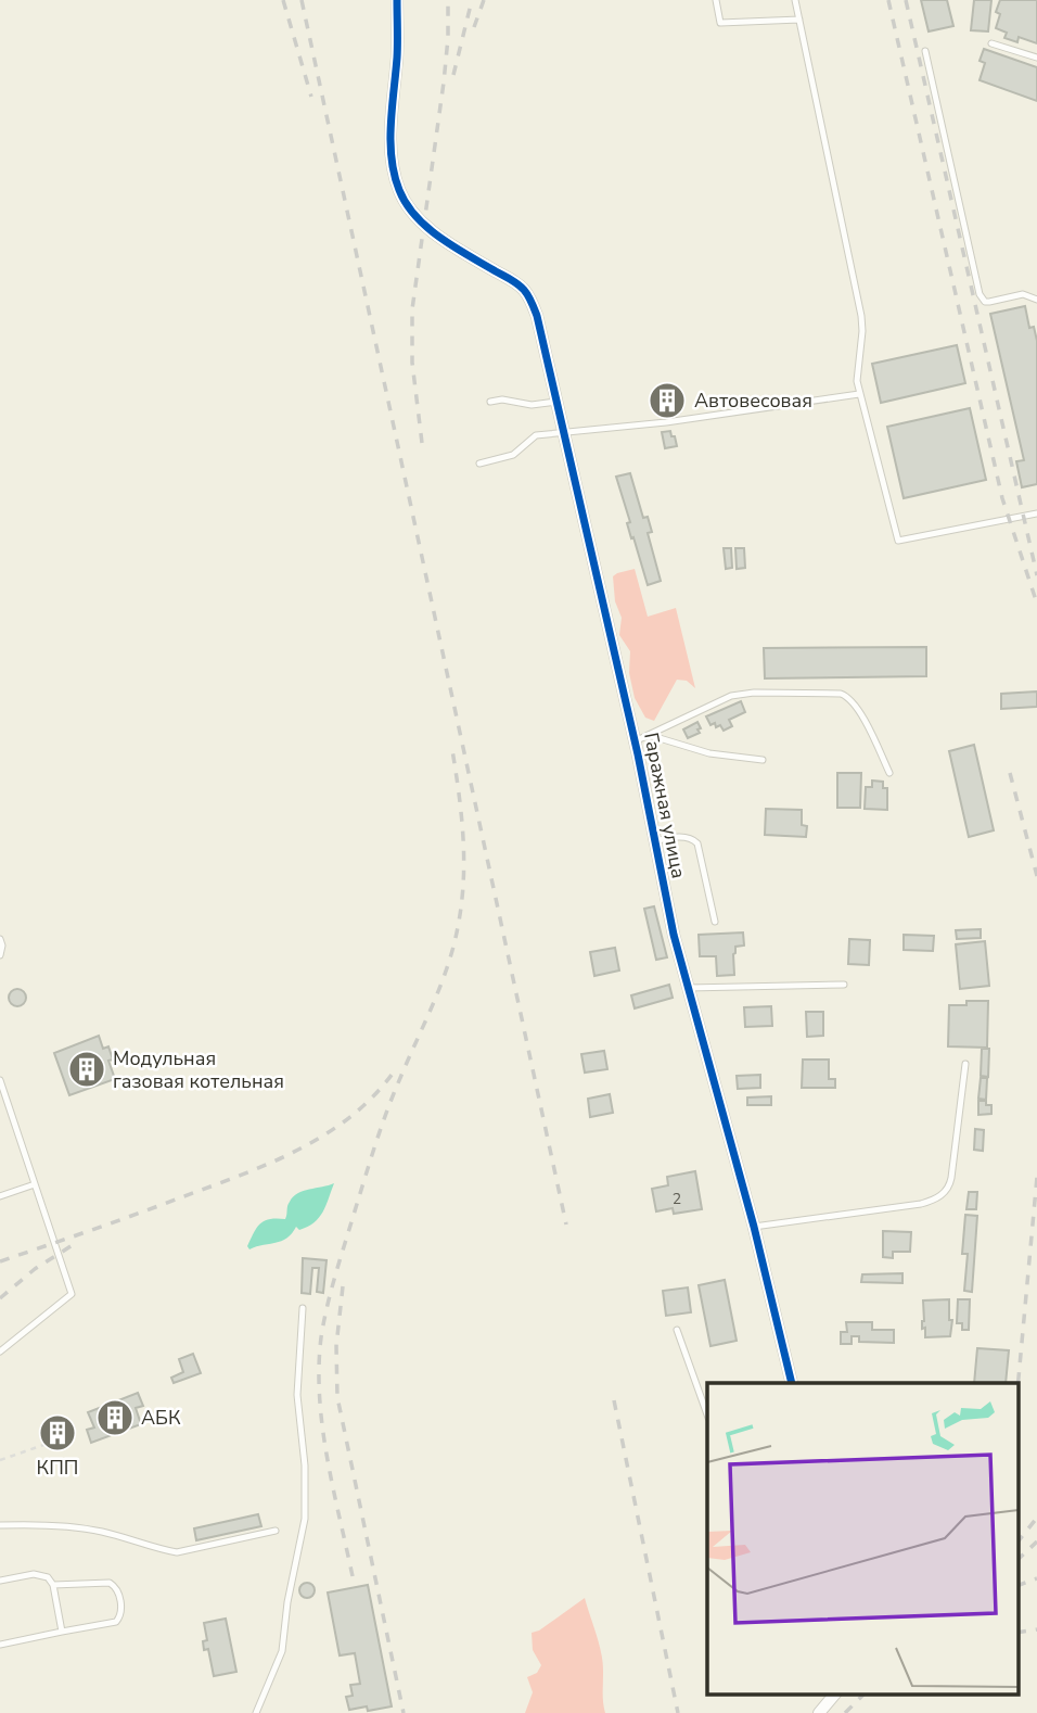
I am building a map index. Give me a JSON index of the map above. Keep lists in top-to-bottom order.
{
  "streets": {
    "street": ["Гаражная улица"]
  },
  "places": {
    "building": [
      "Автовесовая",
      "Модульная газовая котельная",
      "АБК",
      "КПП"
    ]
  },
  "house_numbers": ["2"]
}
